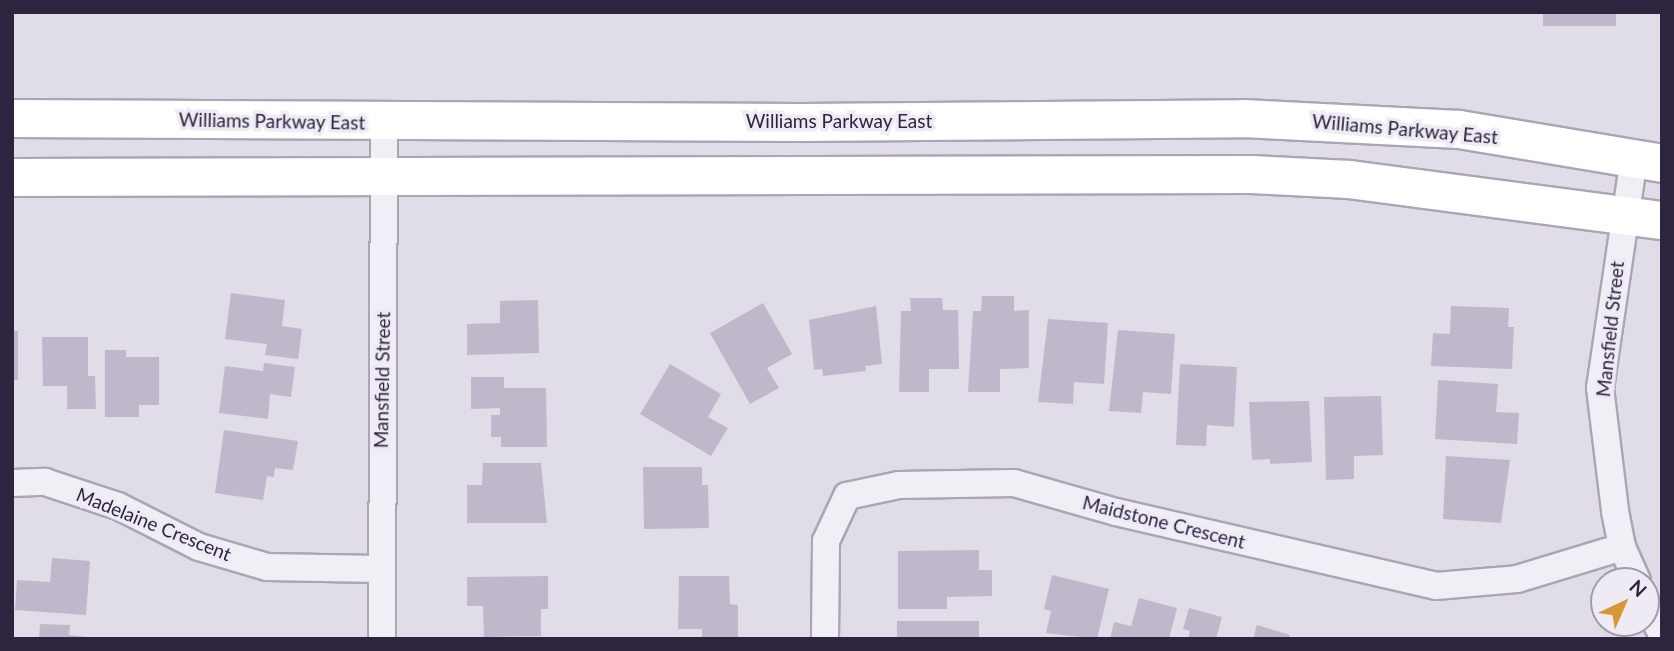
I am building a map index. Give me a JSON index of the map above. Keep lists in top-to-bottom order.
{
  "streets": {
    "main road": ["Williams Parkway East"],
    "street": ["Mansfield Street", "Maidstone Crescent", "Madelaine Crescent"]
  },
  "crossings": [
    ["Williams Parkway East", "Mansfield Street"],
    ["Mansfield Street", "Maidstone Crescent"],
    ["Mansfield Street", "Madelaine Crescent"]
  ],
  "north": "top right"
}
